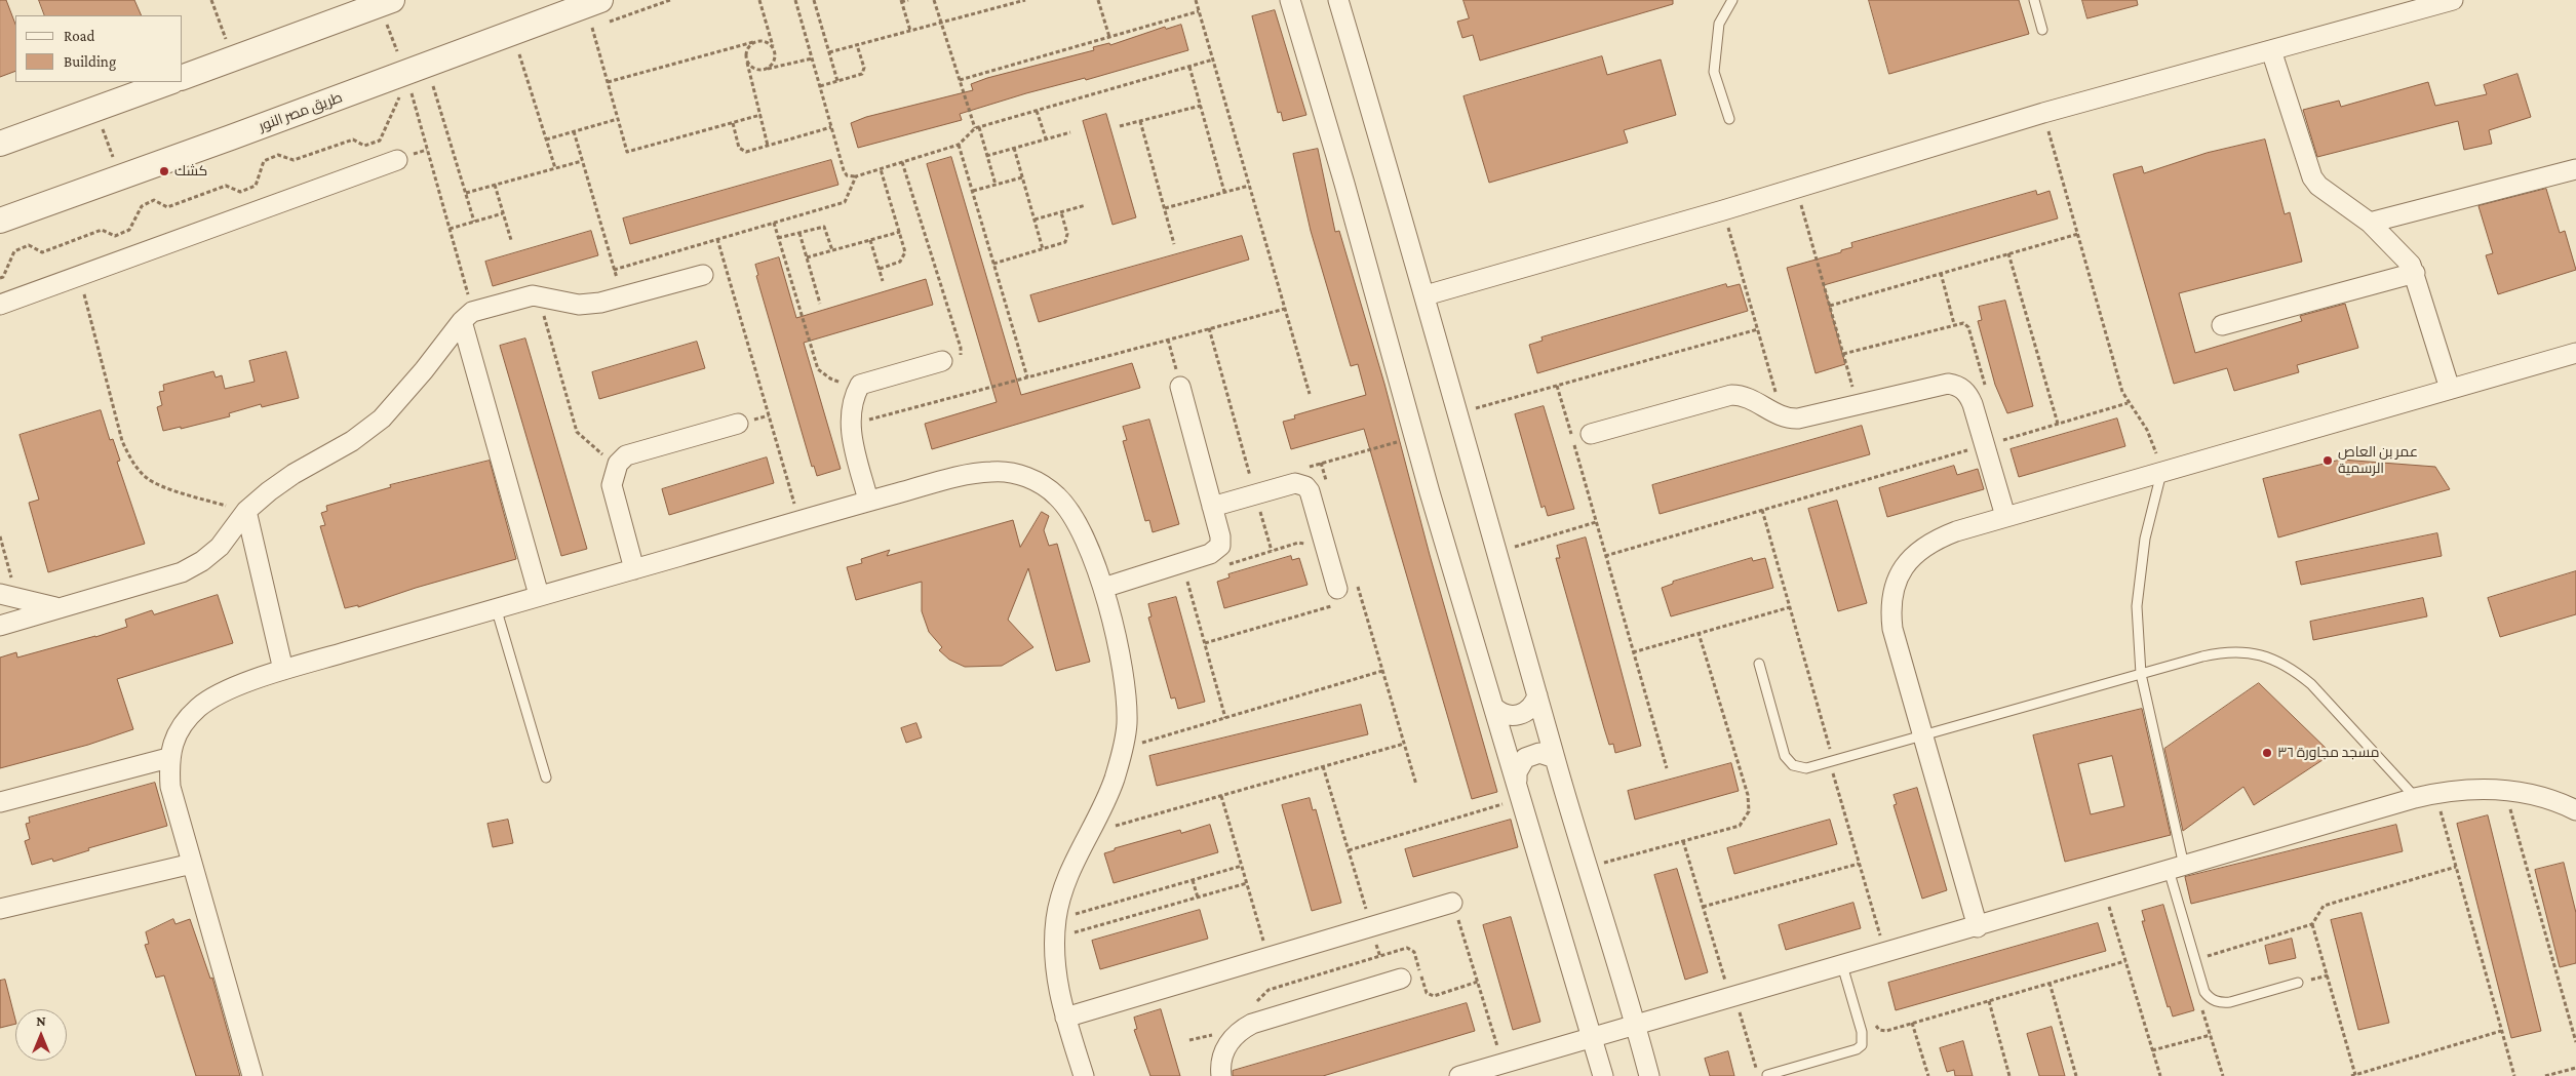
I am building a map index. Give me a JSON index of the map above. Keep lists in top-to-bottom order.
{
  "streets": {
    "street": ["طريق مصر النور"]
  },
  "places": ["كشك", "عمر بن العاص الرسمية", "مسجد مجاورة ٣٦"],
  "legend": ["Road", "Building"],
  "north": "top"
}
